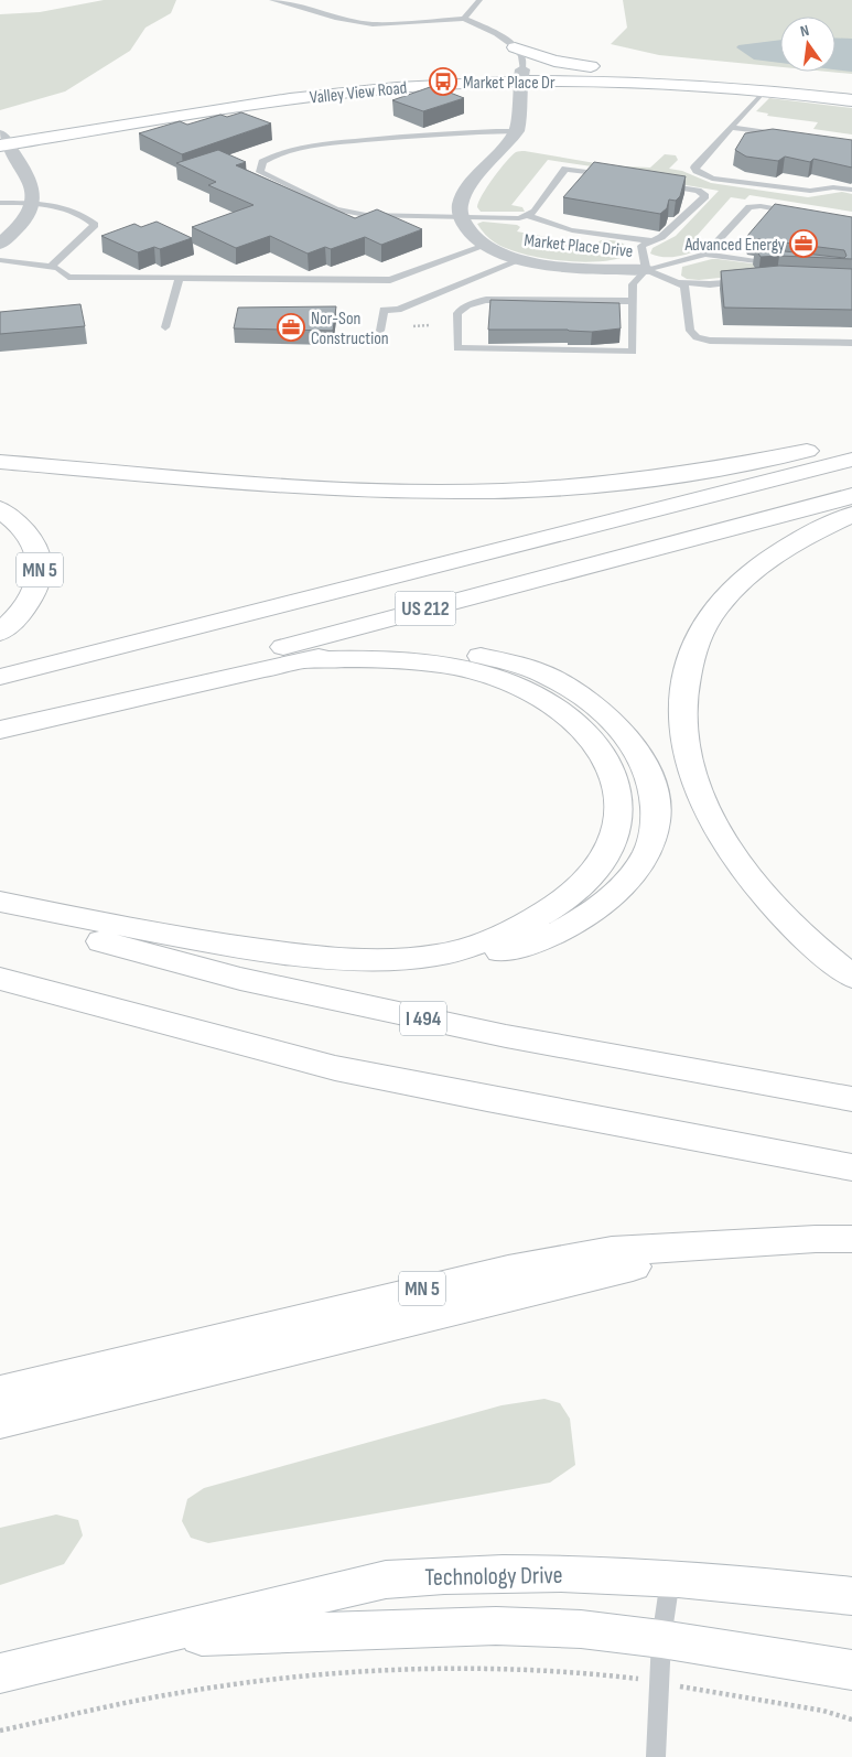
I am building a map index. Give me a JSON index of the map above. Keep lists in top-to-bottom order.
{
  "streets": {
    "main road": [
      "Valley View Road",
      "MN 5",
      "US 212",
      "I 494",
      "Technology Drive"
    ],
    "street": ["Market Place Drive"]
  },
  "places": {
    "bus stop": ["Market Place Dr"],
    "office": ["Advanced Energy", "Nor-Son Construction"]
  },
  "north": "top"
}
